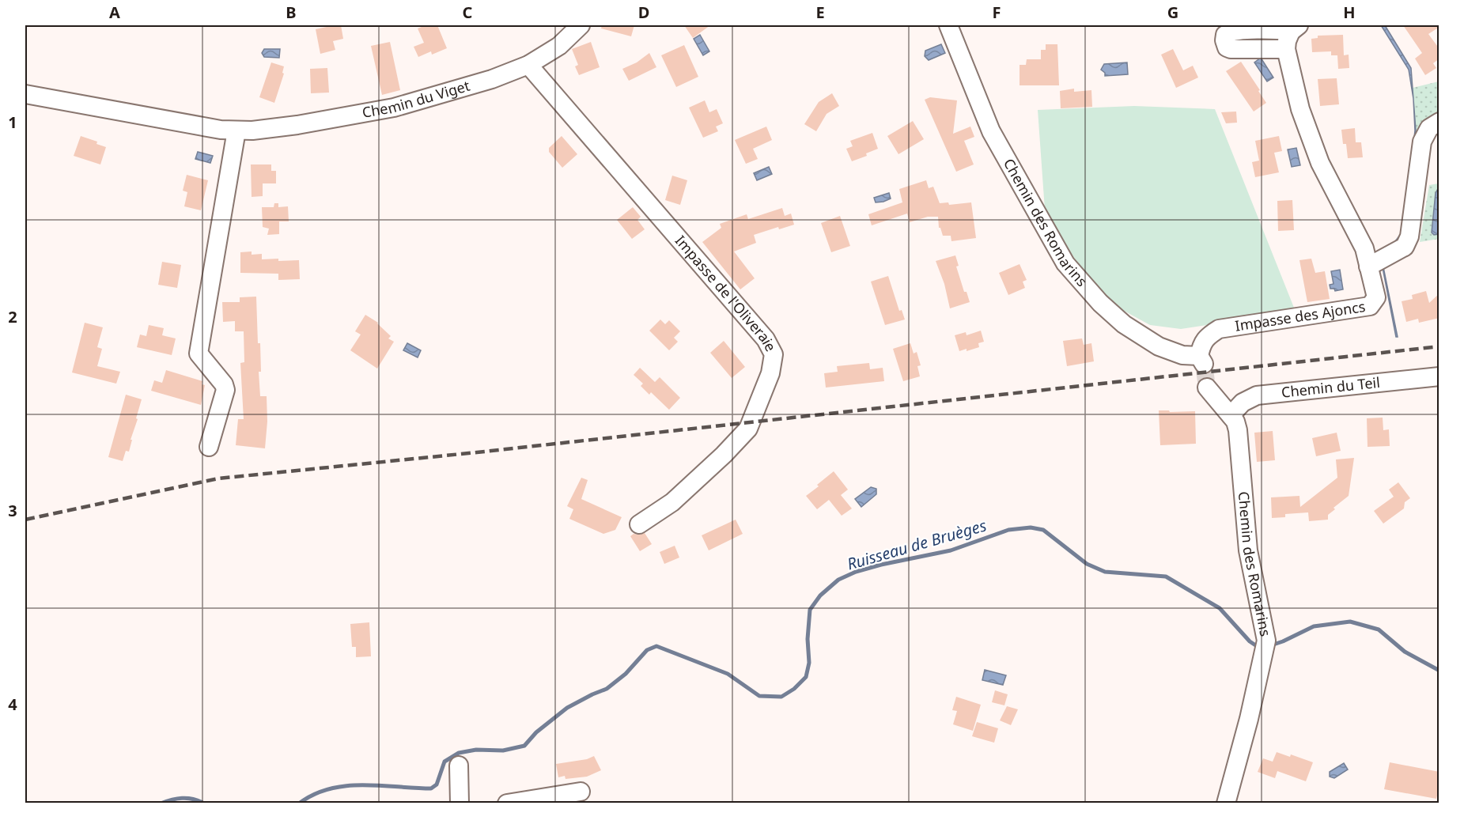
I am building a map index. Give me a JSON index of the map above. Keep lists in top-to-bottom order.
{
  "streets": {
    "street": [
      "Chemin du Viget",
      "Chemin des Romarins",
      "Impasse de l'Oliveraie",
      "Impasse des Ajoncs",
      "Chemin du Teil"
    ]
  },
  "crossings": [
    ["Chemin du Viget", "Impasse de l'Oliveraie"],
    ["Chemin des Romarins", "Impasse des Ajoncs"],
    ["Chemin des Romarins", "Chemin du Teil"]
  ],
  "water": ["Ruisseau de Bruèges"],
  "grid": {
    "columns": [
      "A",
      "B",
      "C",
      "D",
      "E",
      "F",
      "G",
      "H"
    ],
    "rows": [
      "1",
      "2",
      "3",
      "4"
    ]
  }
}
